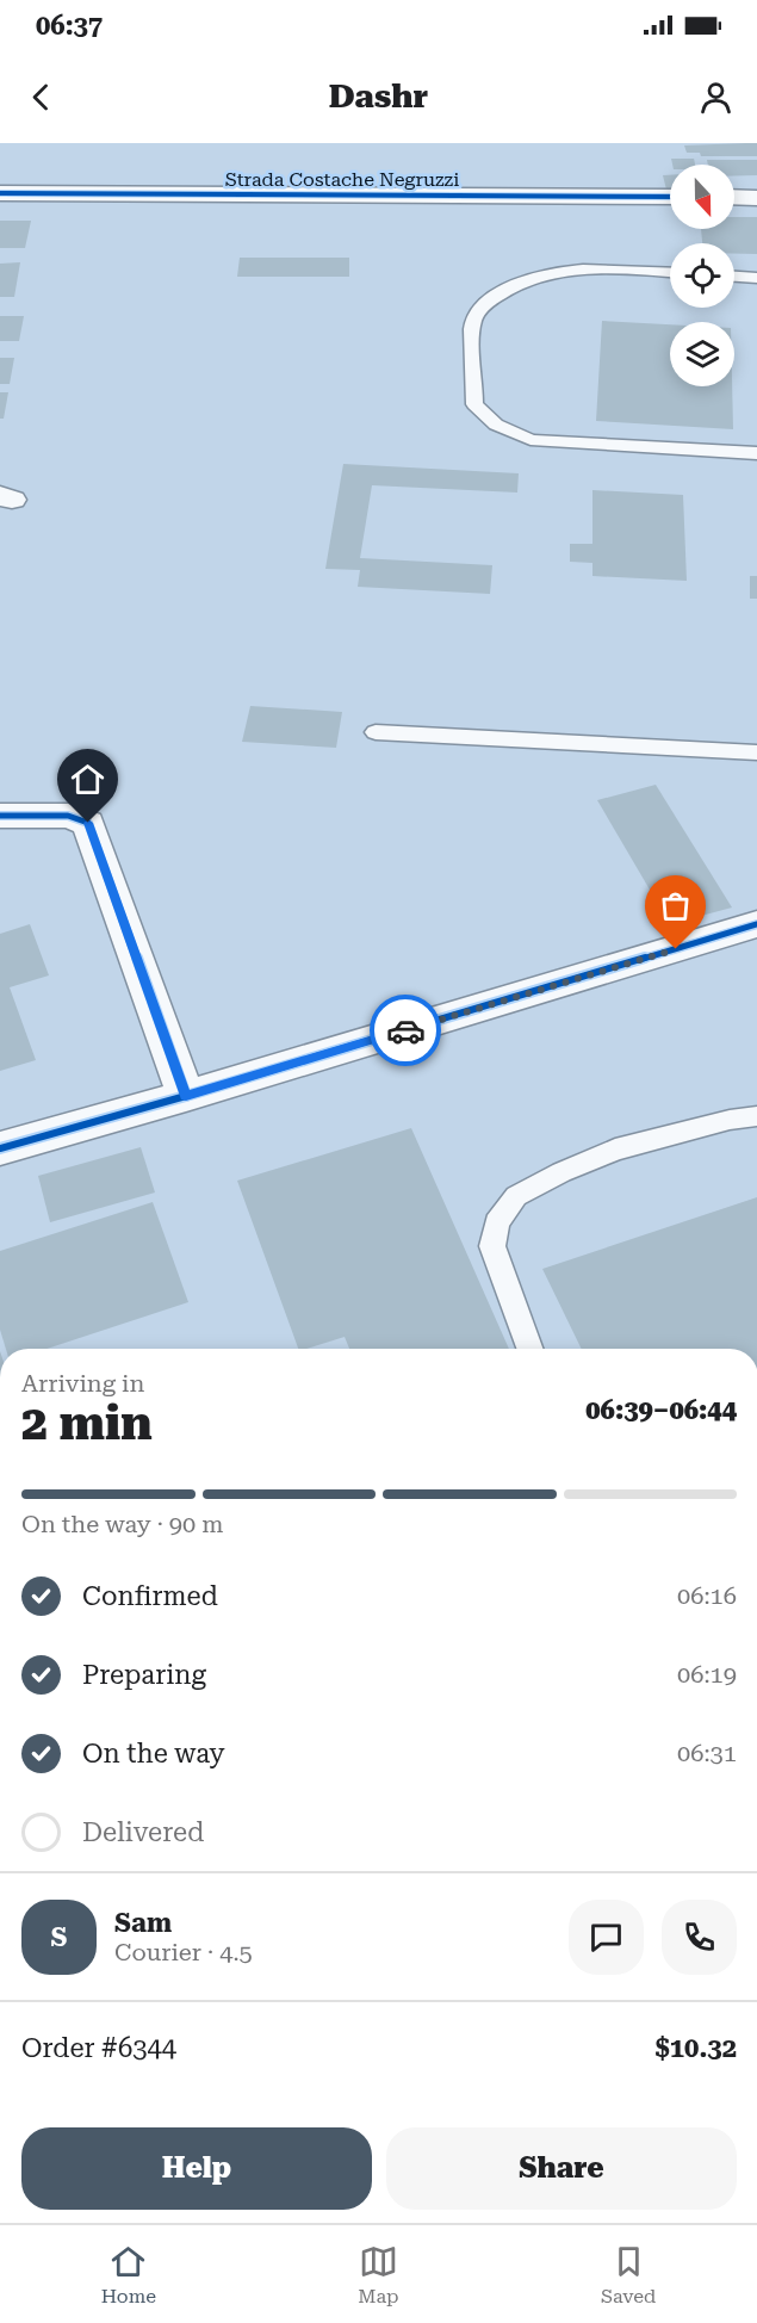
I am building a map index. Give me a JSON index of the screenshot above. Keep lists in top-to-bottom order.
{
  "streets": {
    "street": ["Strada Costache Negruzzi"]
  },
  "north": "bottom",
  "page": {
    "status": "06:37",
    "header": "Dashr",
    "heading": ["2 min", "Arriving in", "06:39–06:44"],
    "panel": [
      "Sam",
      "Courier · 4.5",
      "Order #6344",
      "$10.32"
    ],
    "bar": "On the way · 90 m",
    "list": [
      ["Confirmed", "06:16"],
      ["Preparing", "06:19"],
      ["On the way", "06:31"],
      "Delivered"
    ],
    "round": "S",
    "buttons": ["Help", "Share"],
    "tabs": ["Home", "Map", "Saved"]
  }
}
